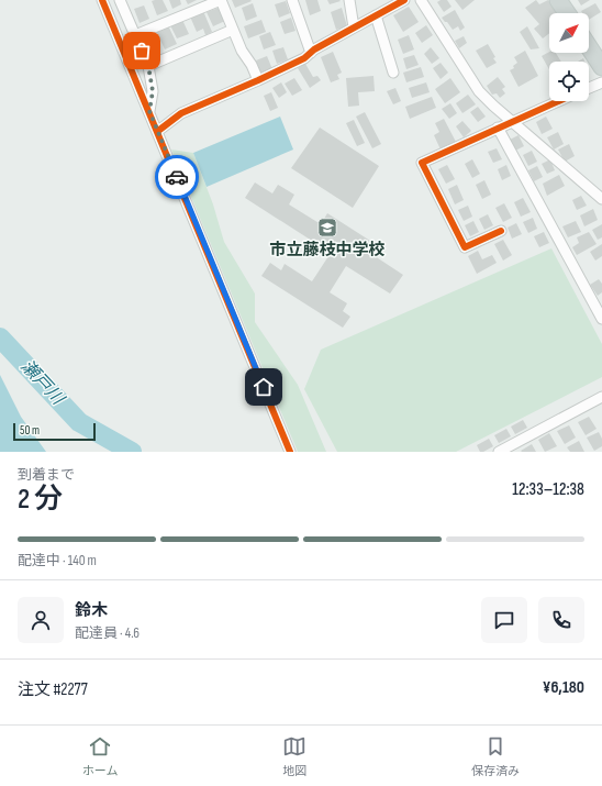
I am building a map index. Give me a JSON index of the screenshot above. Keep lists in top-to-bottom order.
{
  "water": ["瀬戸川"],
  "places": {
    "school or university": ["市立藤枝中学校"]
  },
  "scale_bar": "50 m",
  "north": "top right",
  "page": {
    "scale": "50 m",
    "heading": ["2 分", "到着まで", "12:33–12:38"],
    "panel": [
      "鈴木",
      "配達員 · 4.6",
      "注文 #2277",
      "¥6,180"
    ],
    "bar": "配達中 · 140 m",
    "tabs": ["ホーム", "地図", "保存済み"]
  }
}
